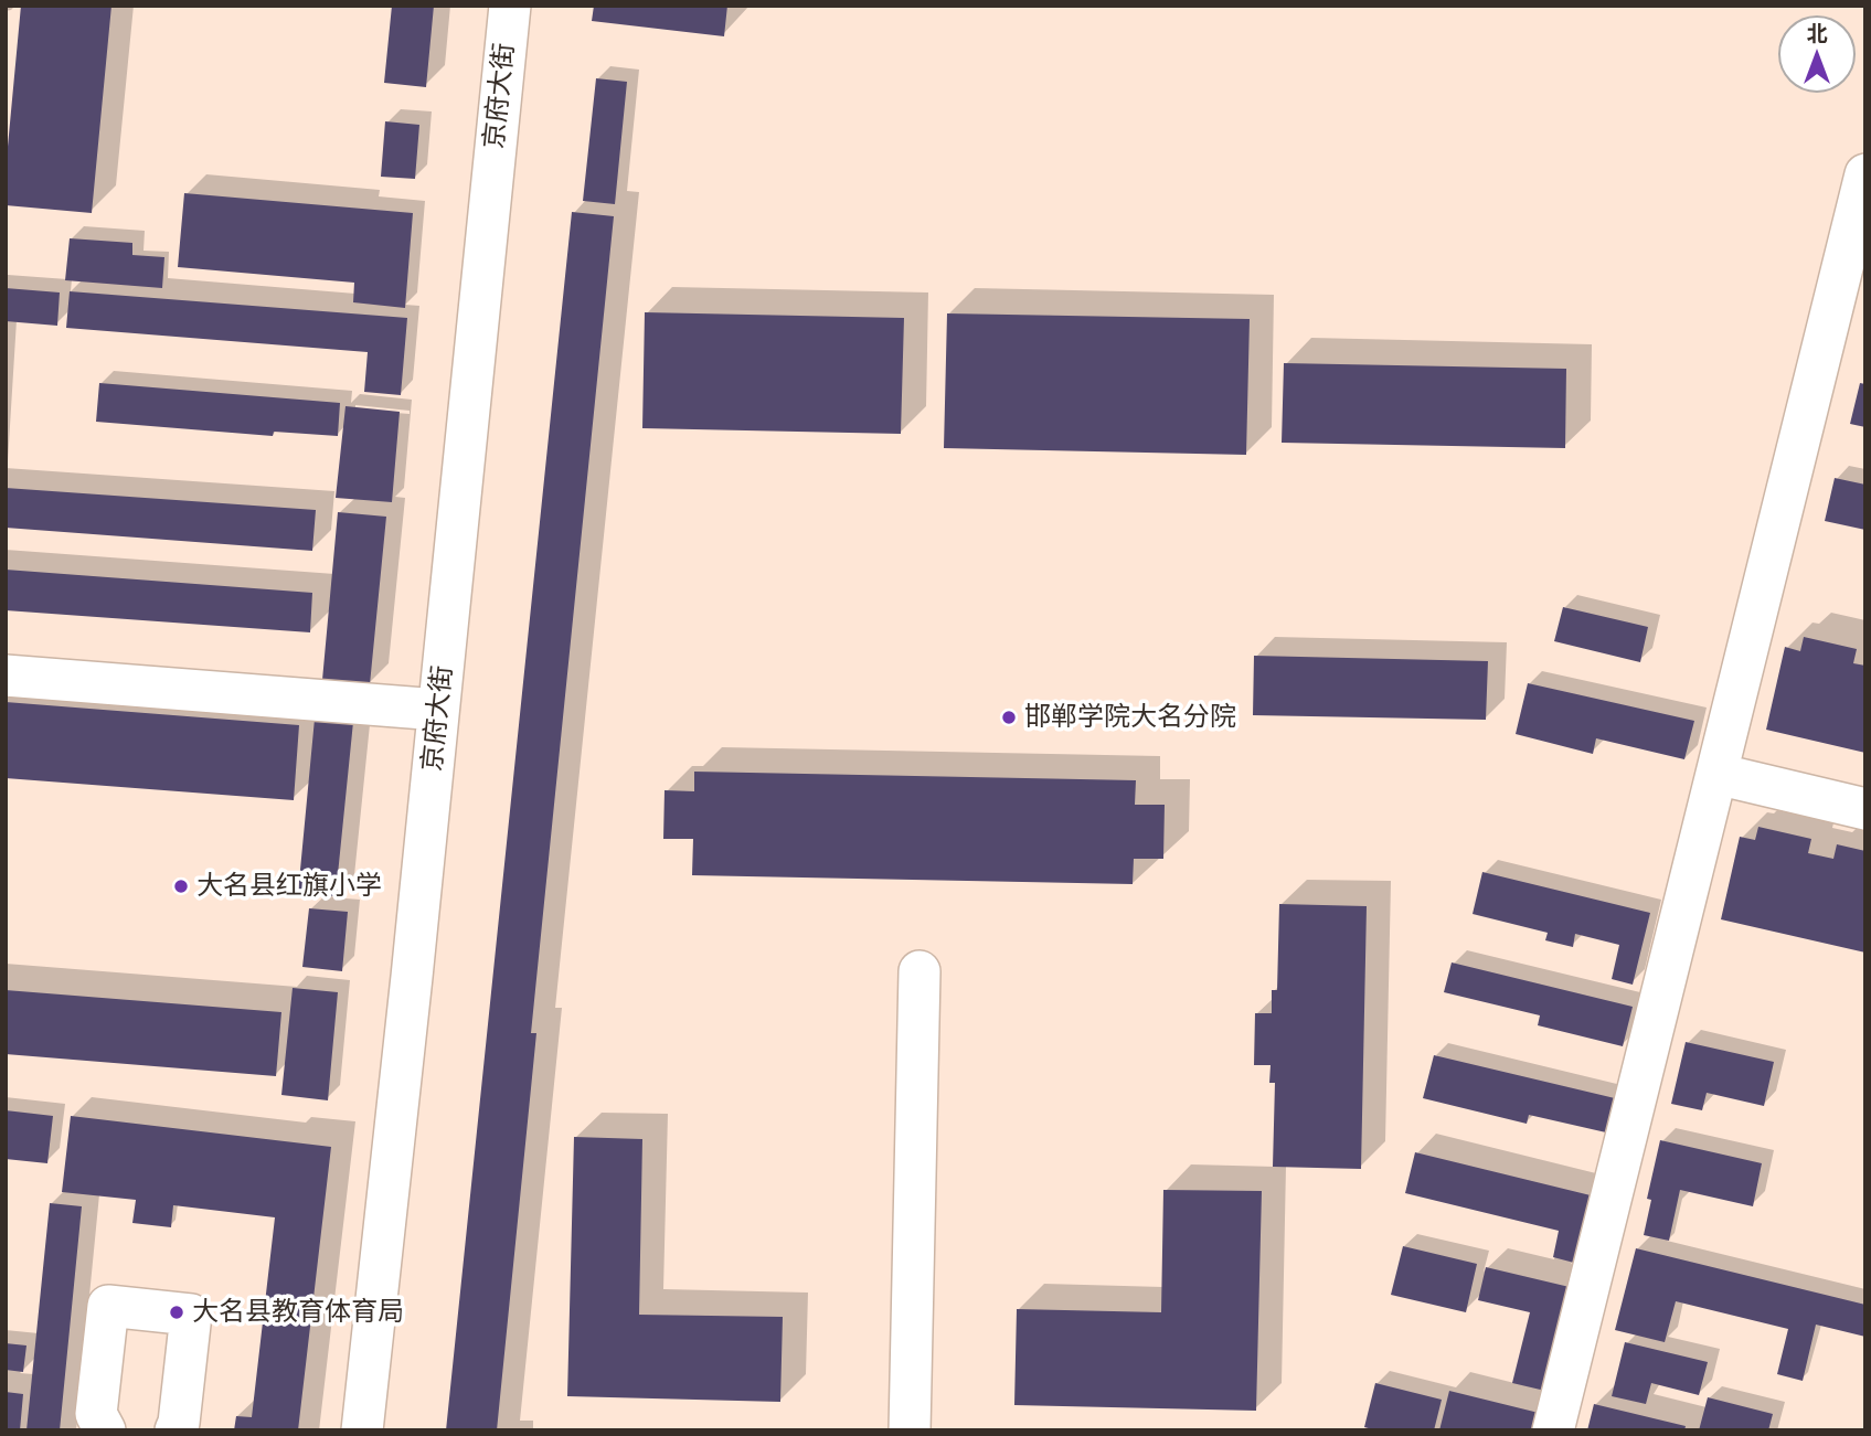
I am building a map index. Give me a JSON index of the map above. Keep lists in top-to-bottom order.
{
  "streets": {
    "street": ["京府大街"]
  },
  "places": ["邯郸学院大名分院", "大名县红旗小学", "大名县教育体育局"],
  "north": "top"
}
